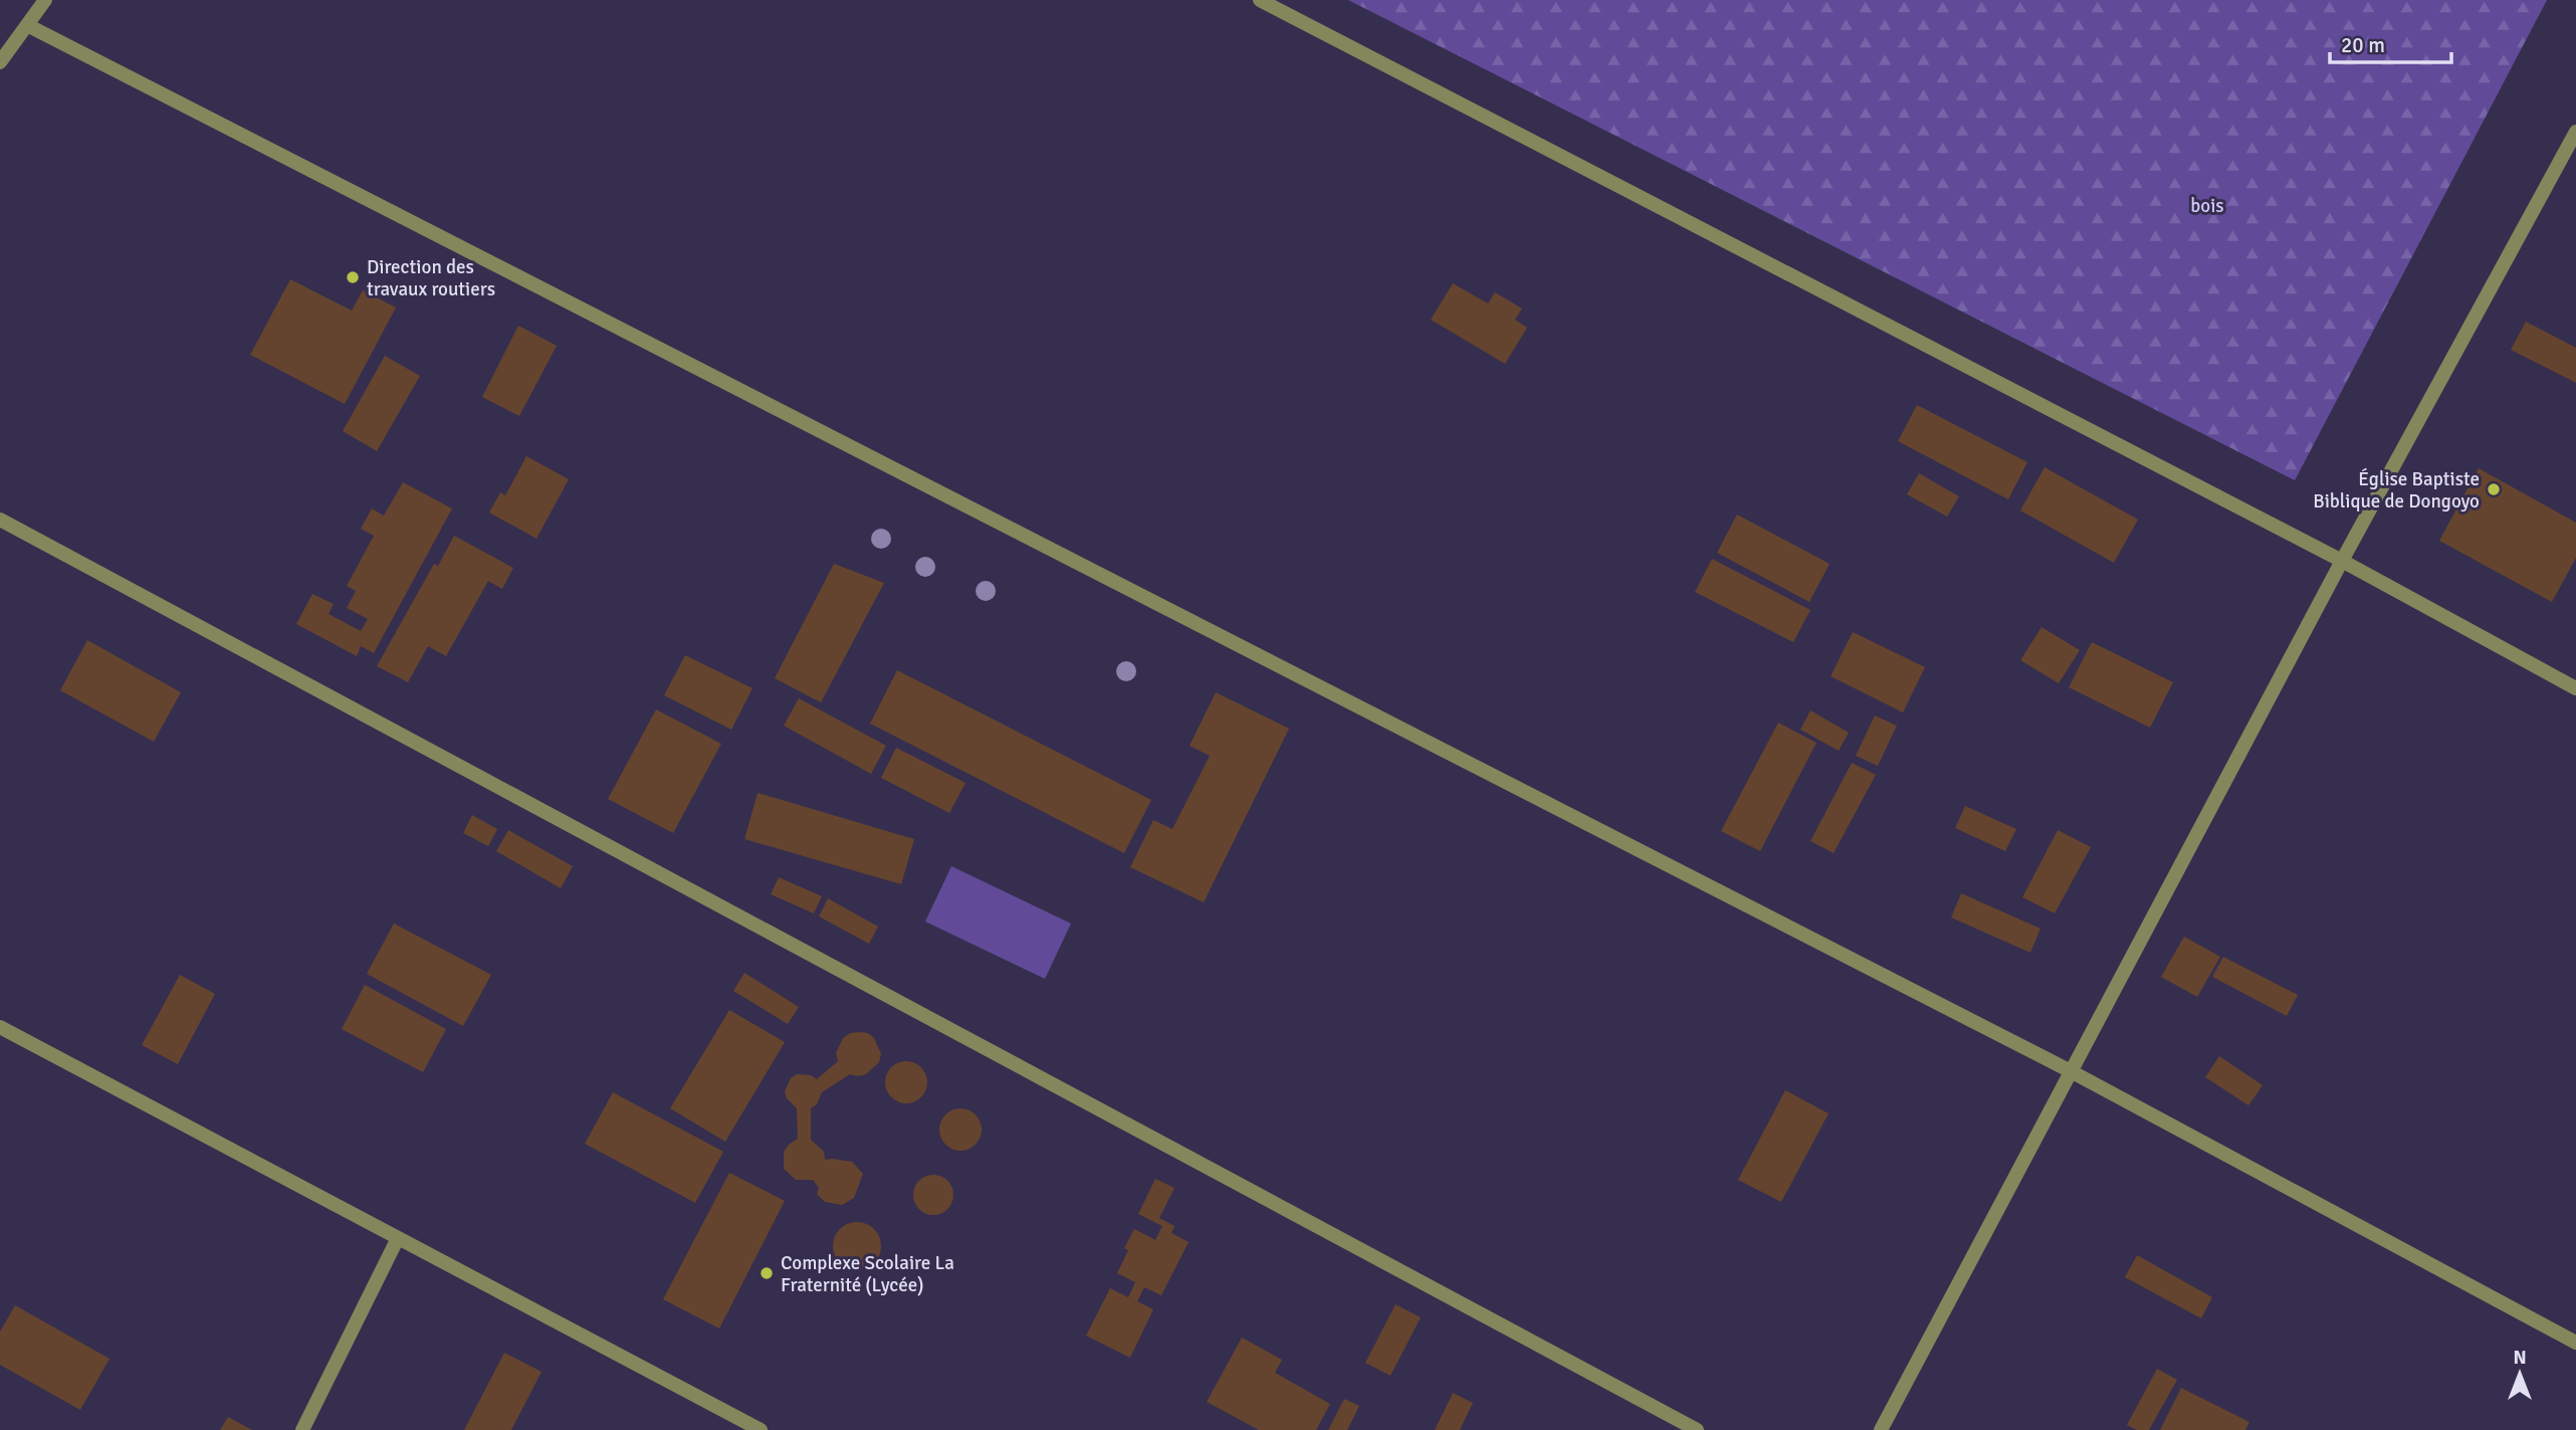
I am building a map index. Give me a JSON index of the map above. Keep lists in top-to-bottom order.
{
  "parks": ["bois"],
  "places": ["Direction des travaux routiers", "Église Baptiste Biblique de Dongoyo", "Complexe Scolaire La Fraternité (Lycée)"],
  "scale_bar": "20 m",
  "north": "top"
}
